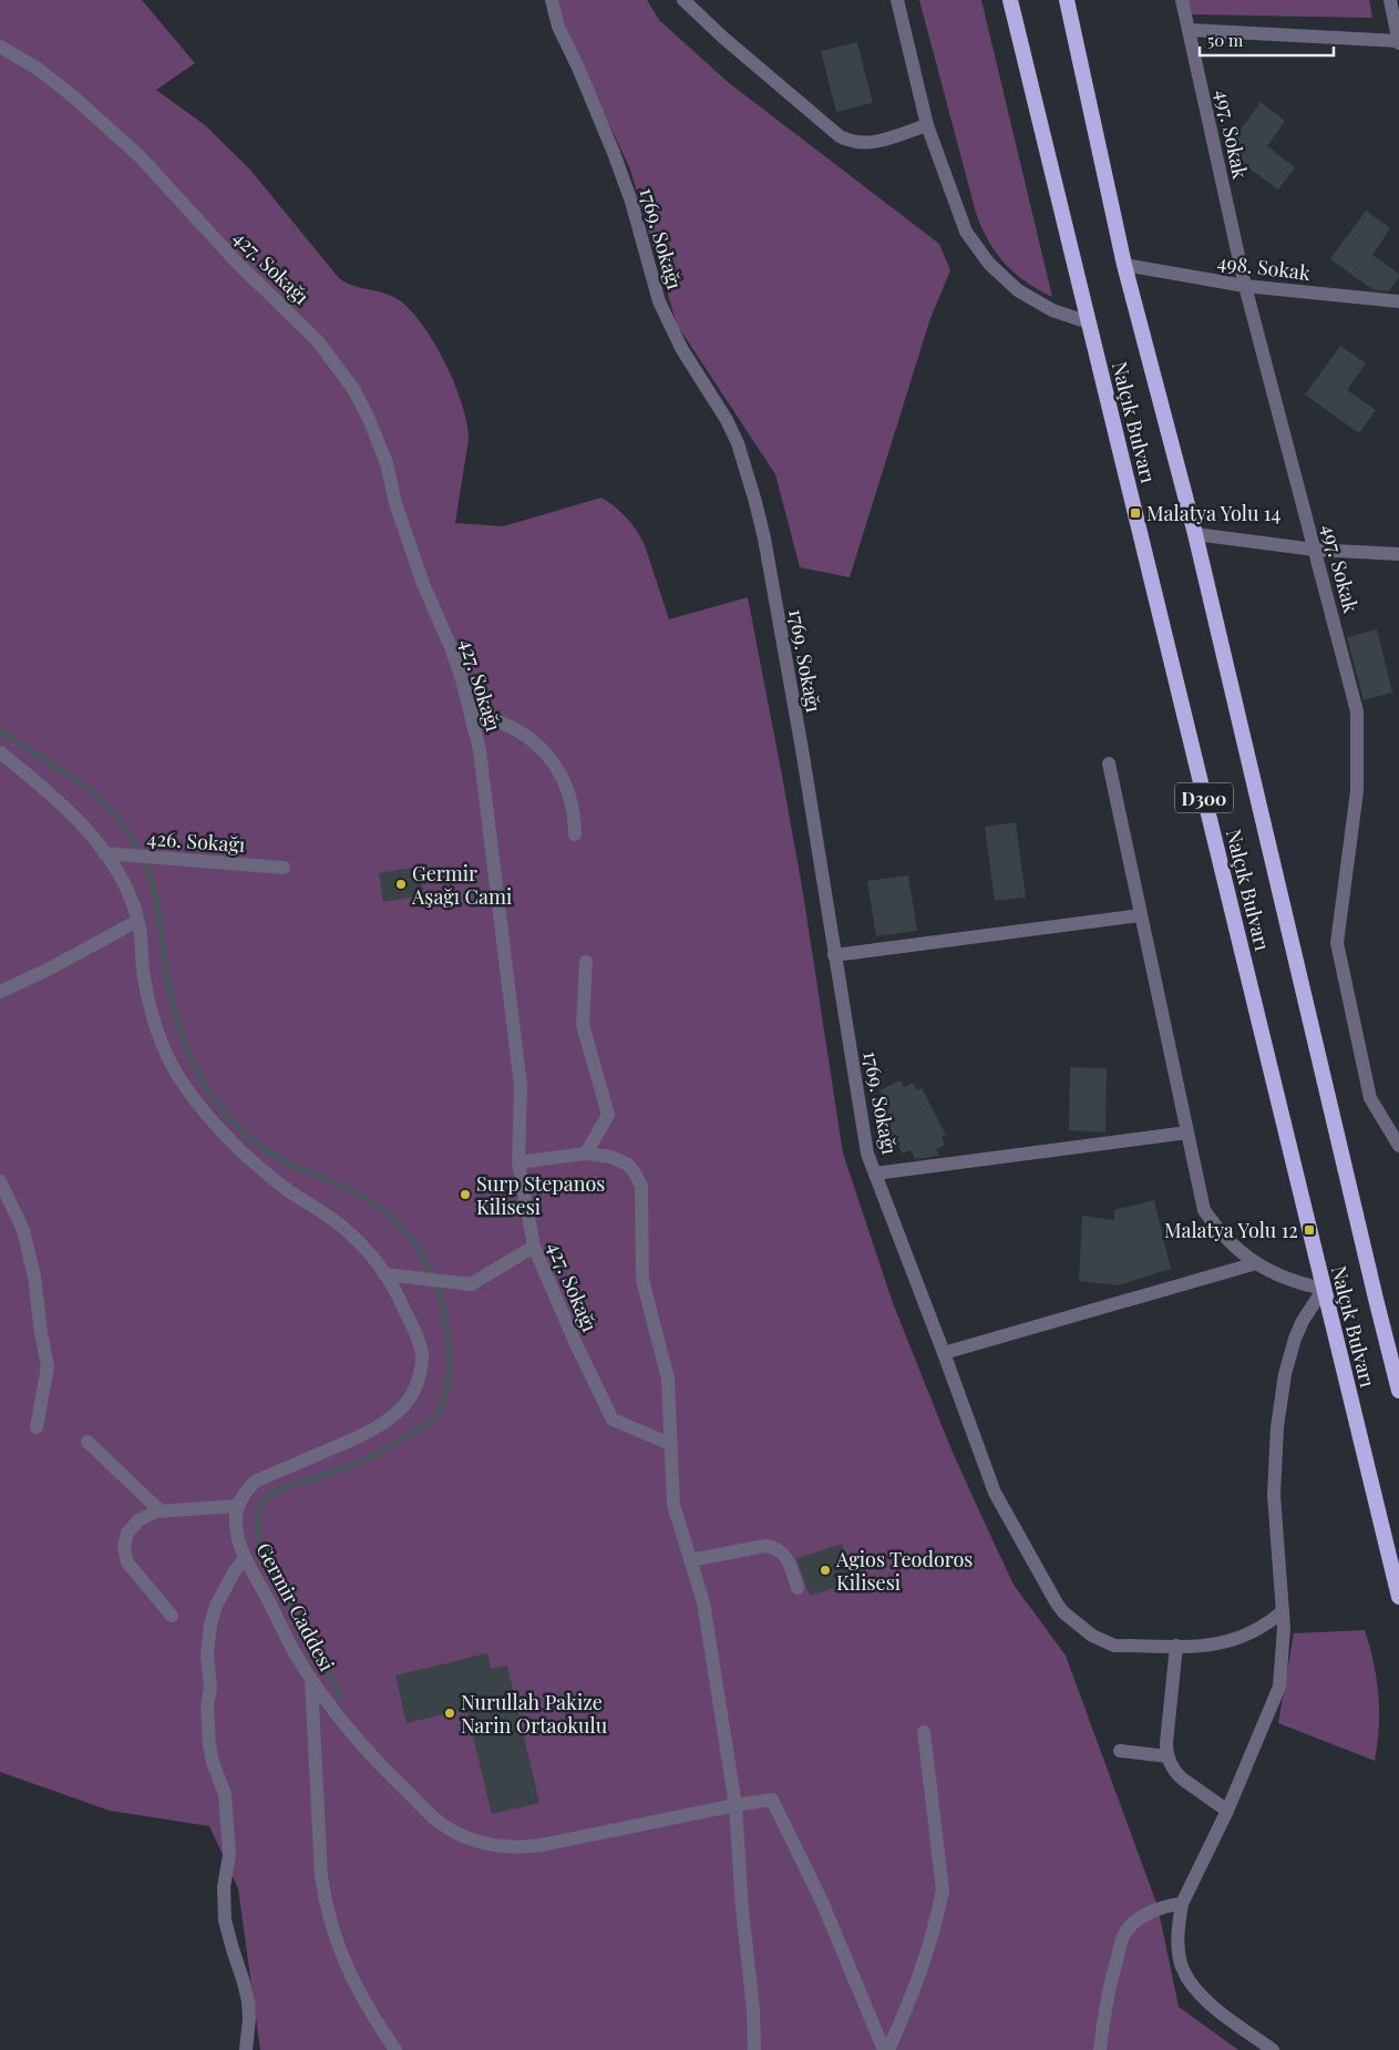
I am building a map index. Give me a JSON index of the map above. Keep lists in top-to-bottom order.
{
  "streets": {
    "highway": ["Nalçık Bulvarı", "D300"],
    "street": [
      "497. Sokak",
      "1769. Sokağı",
      "427. Sokağı",
      "498. Sokak",
      "426. Sokağı",
      "Germir Caddesi"
    ]
  },
  "crossings": [
    ["497. Sokak", "498. Sokak"],
    ["498. Sokak", "Nalçık Bulvarı"]
  ],
  "places": {
    "transit": ["Malatya Yolu 14", "Malatya Yolu 12"],
    "other": [
      "Germir Aşağı Cami",
      "Surp Stepanos Kilisesi",
      "Agios Teodoros Kilisesi",
      "Nurullah Pakize Narin Ortaokulu"
    ]
  },
  "scale_bar": "50 m"
}
